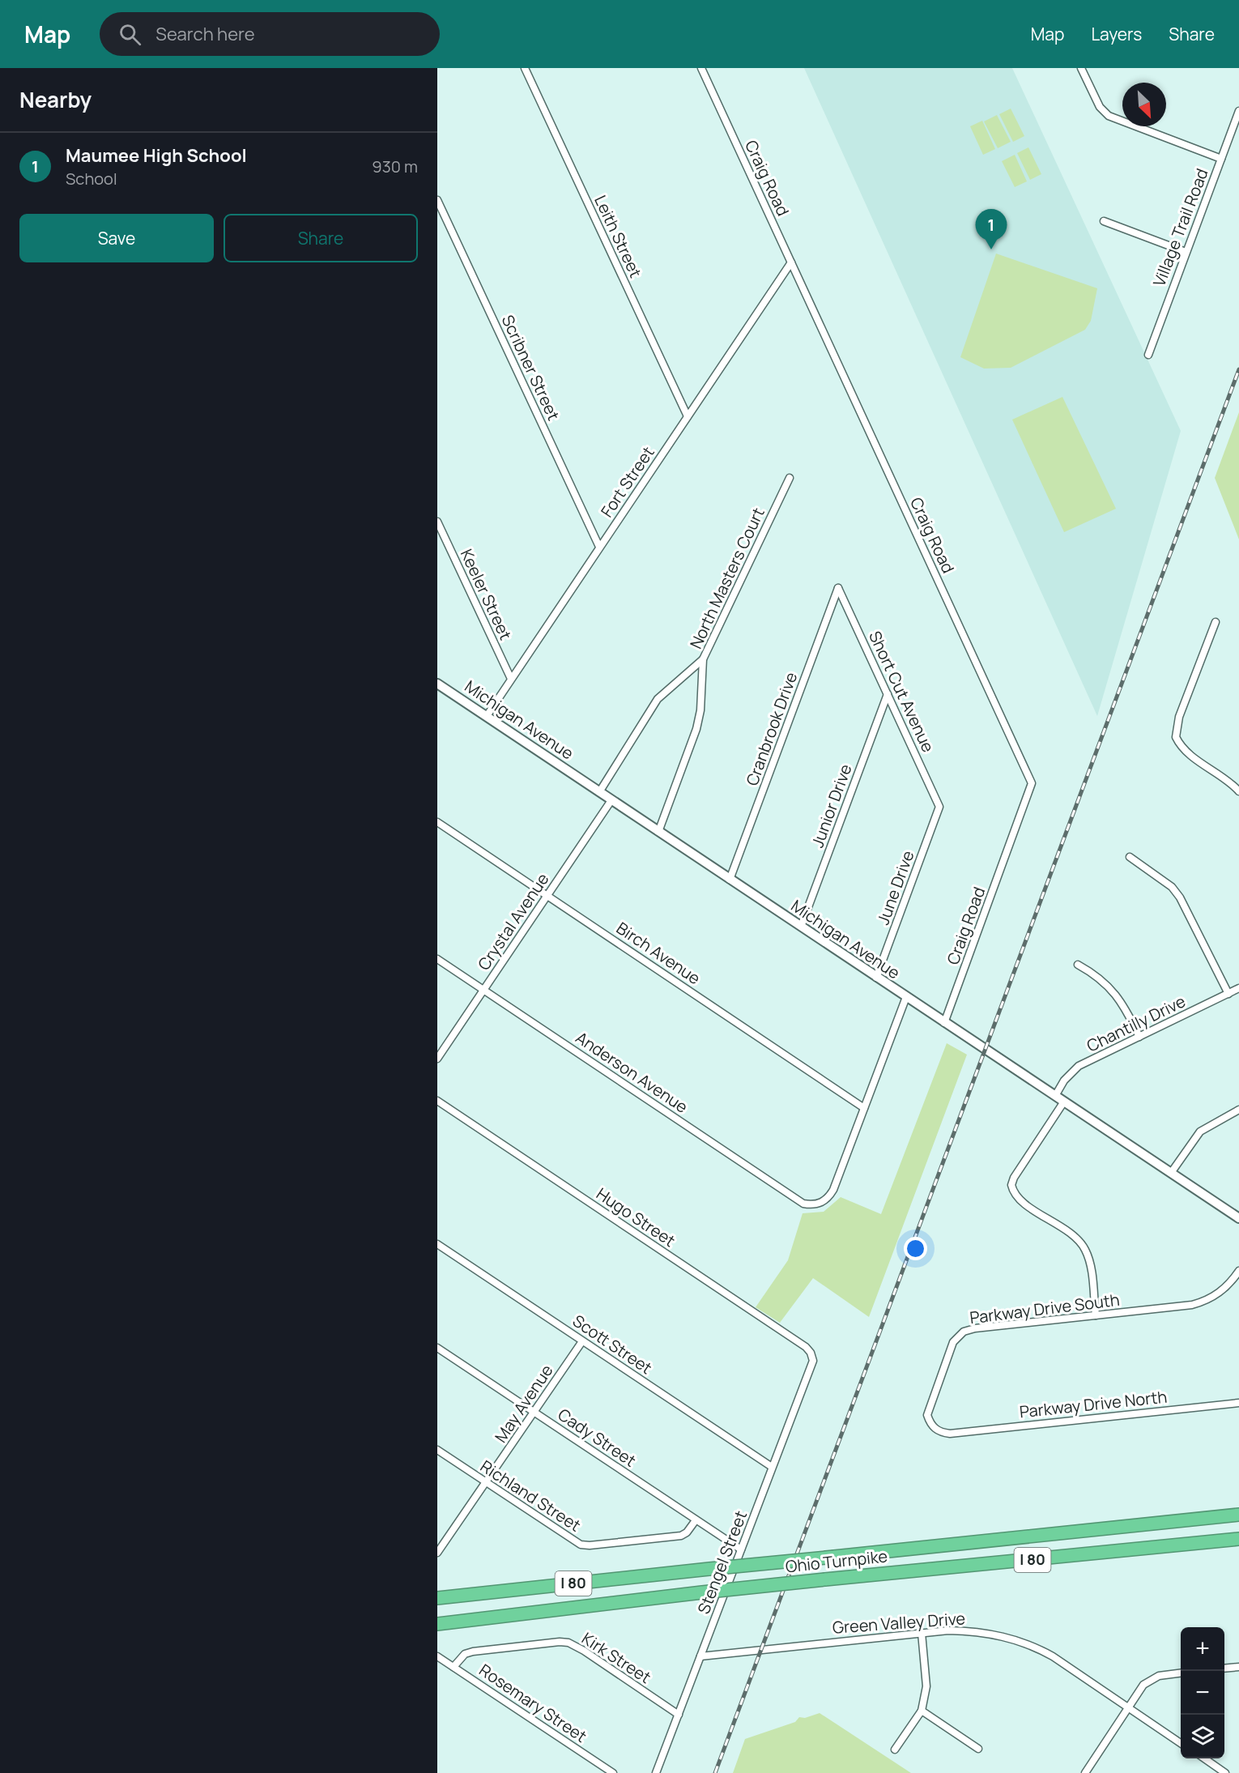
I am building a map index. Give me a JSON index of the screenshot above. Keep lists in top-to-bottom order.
{
  "streets": {
    "highway": ["I 80", "Ohio Turnpike"],
    "street": [
      "Craig Road",
      "Village Trail Road",
      "Leith Street",
      "Scribner Street",
      "Fort Street",
      "North Masters Court",
      "Keeler Street",
      "Short Cut Avenue",
      "Michigan Avenue",
      "Cranbrook Drive",
      "Junior Drive",
      "June Drive",
      "Crystal Avenue",
      "Birch Avenue",
      "Chantilly Drive",
      "Anderson Avenue",
      "Hugo Street",
      "Parkway Drive South",
      "Scott Street",
      "May Avenue",
      "Parkway Drive North",
      "Cady Street",
      "Richland Street",
      "Stengel Street",
      "Green Valley Drive",
      "Kirk Street",
      "Rosemary Street"
    ]
  },
  "crossings": [
    ["Craig Road", "Fort Street"],
    ["Craig Road", "Michigan Avenue"],
    ["Leith Street", "Fort Street"],
    ["Scribner Street", "Fort Street"],
    ["Fort Street", "Keeler Street"],
    ["Fort Street", "Michigan Avenue"],
    ["North Masters Court", "Michigan Avenue"],
    ["Short Cut Avenue", "Cranbrook Drive"],
    ["Short Cut Avenue", "Junior Drive"],
    ["Short Cut Avenue", "June Drive"],
    ["Michigan Avenue", "Cranbrook Drive"],
    ["Michigan Avenue", "Junior Drive"],
    ["Michigan Avenue", "June Drive"],
    ["Michigan Avenue", "Crystal Avenue"],
    ["Michigan Avenue", "Chantilly Drive"],
    ["Crystal Avenue", "Birch Avenue"],
    ["Crystal Avenue", "Anderson Avenue"],
    ["Birch Avenue", "Anderson Avenue"],
    ["Hugo Street", "Stengel Street"],
    ["Parkway Drive South", "Parkway Drive North"],
    ["Scott Street", "May Avenue"],
    ["Scott Street", "Stengel Street"],
    ["May Avenue", "Cady Street"],
    ["May Avenue", "Richland Street"],
    ["Cady Street", "Richland Street"],
    ["Cady Street", "Stengel Street"],
    ["Stengel Street", "Green Valley Drive"],
    ["Stengel Street", "Kirk Street"],
    ["Kirk Street", "Rosemary Street"]
  ],
  "north": "bottom right",
  "page": {
    "header": "Map",
    "search": "Search here",
    "nav": ["Map", "Layers", "Share"],
    "heading": "Nearby",
    "list": [
      {
        "mark": "1",
        "name": "Maumee High School",
        "note": "School",
        "value": "930 m"
      }
    ],
    "buttons": ["Save", "Share"],
    "pins": "1",
    "map_buttons": ["+", "−"]
  }
}
